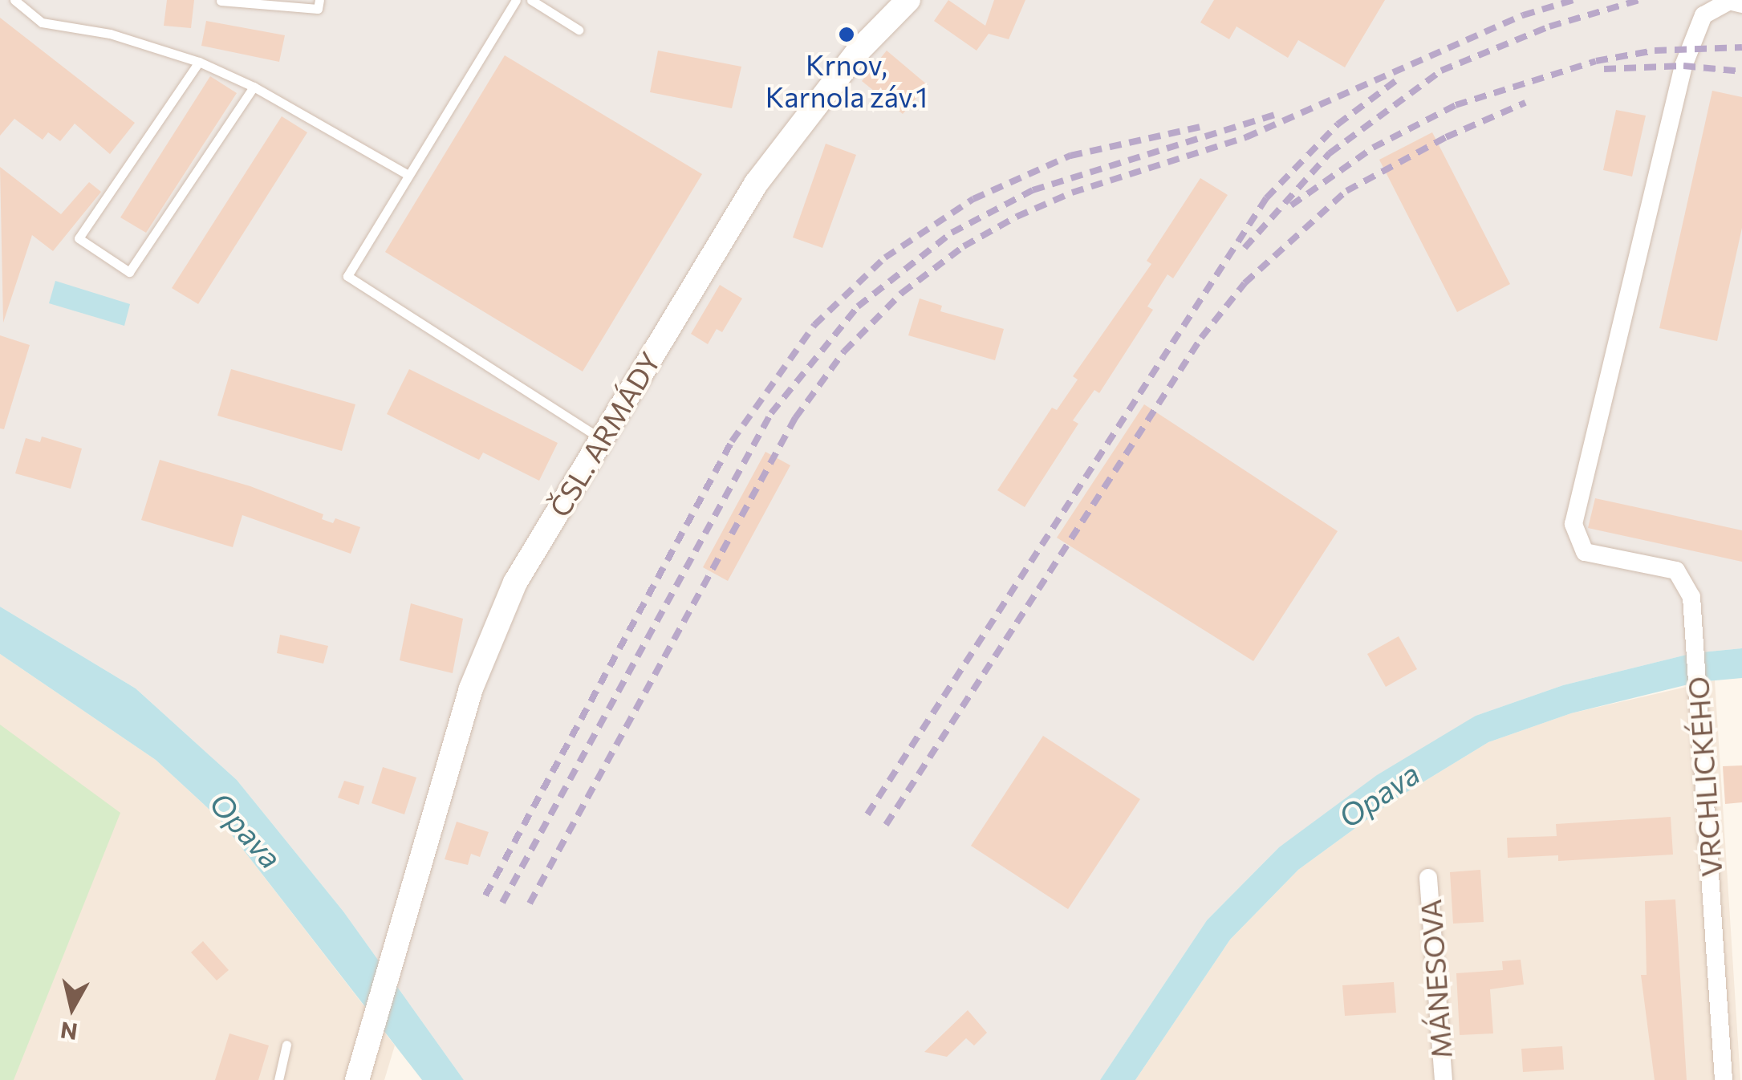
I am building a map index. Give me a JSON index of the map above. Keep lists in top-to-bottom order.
{
  "streets": {
    "main road": ["ČSL. ARMÁDY"],
    "street": ["VRCHLICKÉHO", "MÁNESOVA"]
  },
  "water": ["Opava"],
  "places": ["Krnov, Karnola záv.1"],
  "north": "bottom"
}
